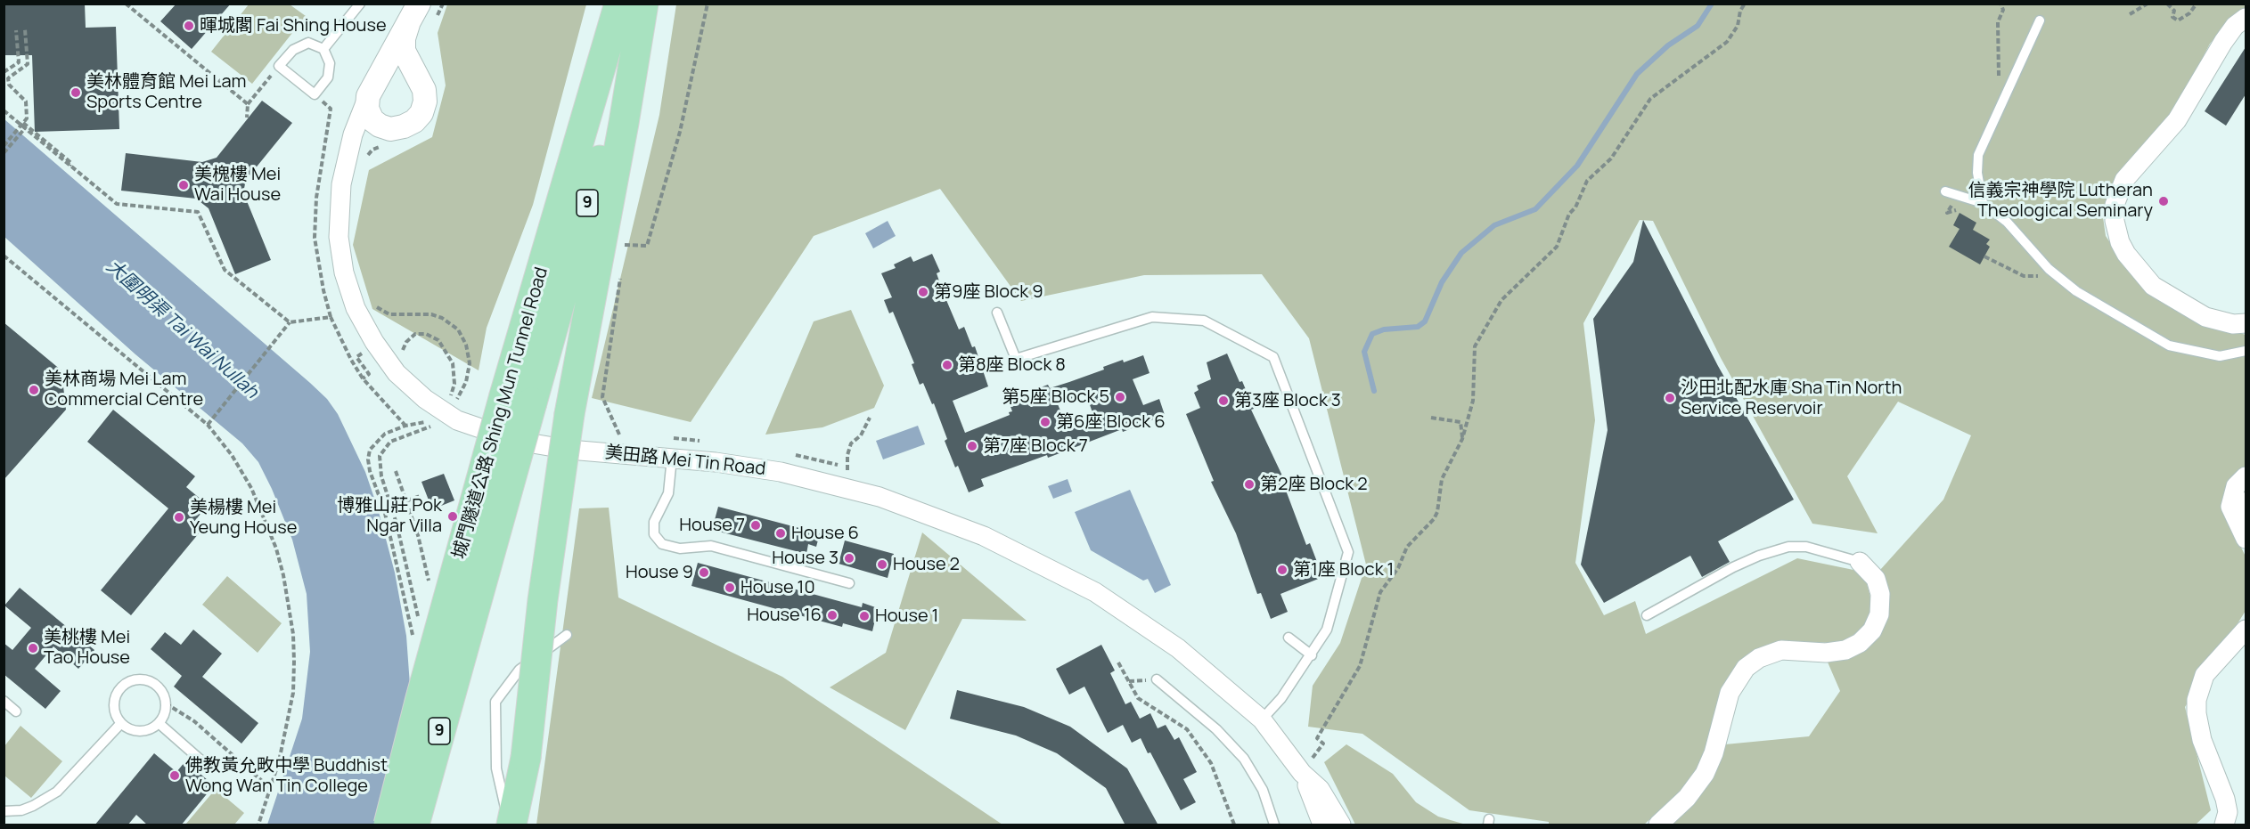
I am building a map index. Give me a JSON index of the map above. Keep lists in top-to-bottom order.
{
  "streets": {
    "highway": ["9", "城門隧道公路 Shing Mun Tunnel Road"],
    "street": ["美田路 Mei Tin Road"]
  },
  "water": ["大圍明渠 Tai Wai Nullah"],
  "places": [
    "暉城閣 Fai Shing House",
    "美林體育館 Mei Lam Sports Centre",
    "美槐樓 Mei Wai House",
    "信義宗神學院 Lutheran Theological Seminary",
    "第9座 Block 9",
    "第8座 Block 8",
    "美林商場 Mei Lam Commercial Centre",
    "第5座 Block 5",
    "沙田北配水庫 Sha Tin North Service Reservoir",
    "第3座 Block 3",
    "第6座 Block 6",
    "第7座 Block 7",
    "第2座 Block 2",
    "博雅山莊 Pok Ngar Villa",
    "美楊樓 Mei Yeung House",
    "House 7",
    "House 6",
    "House 3",
    "House 2",
    "第1座 Block 1",
    "House 9",
    "House 10",
    "House 16",
    "House 1",
    "美桃樓 Mei Tao House",
    "佛教黃允畋中學 Buddhist Wong Wan Tin College"
  ]
}
